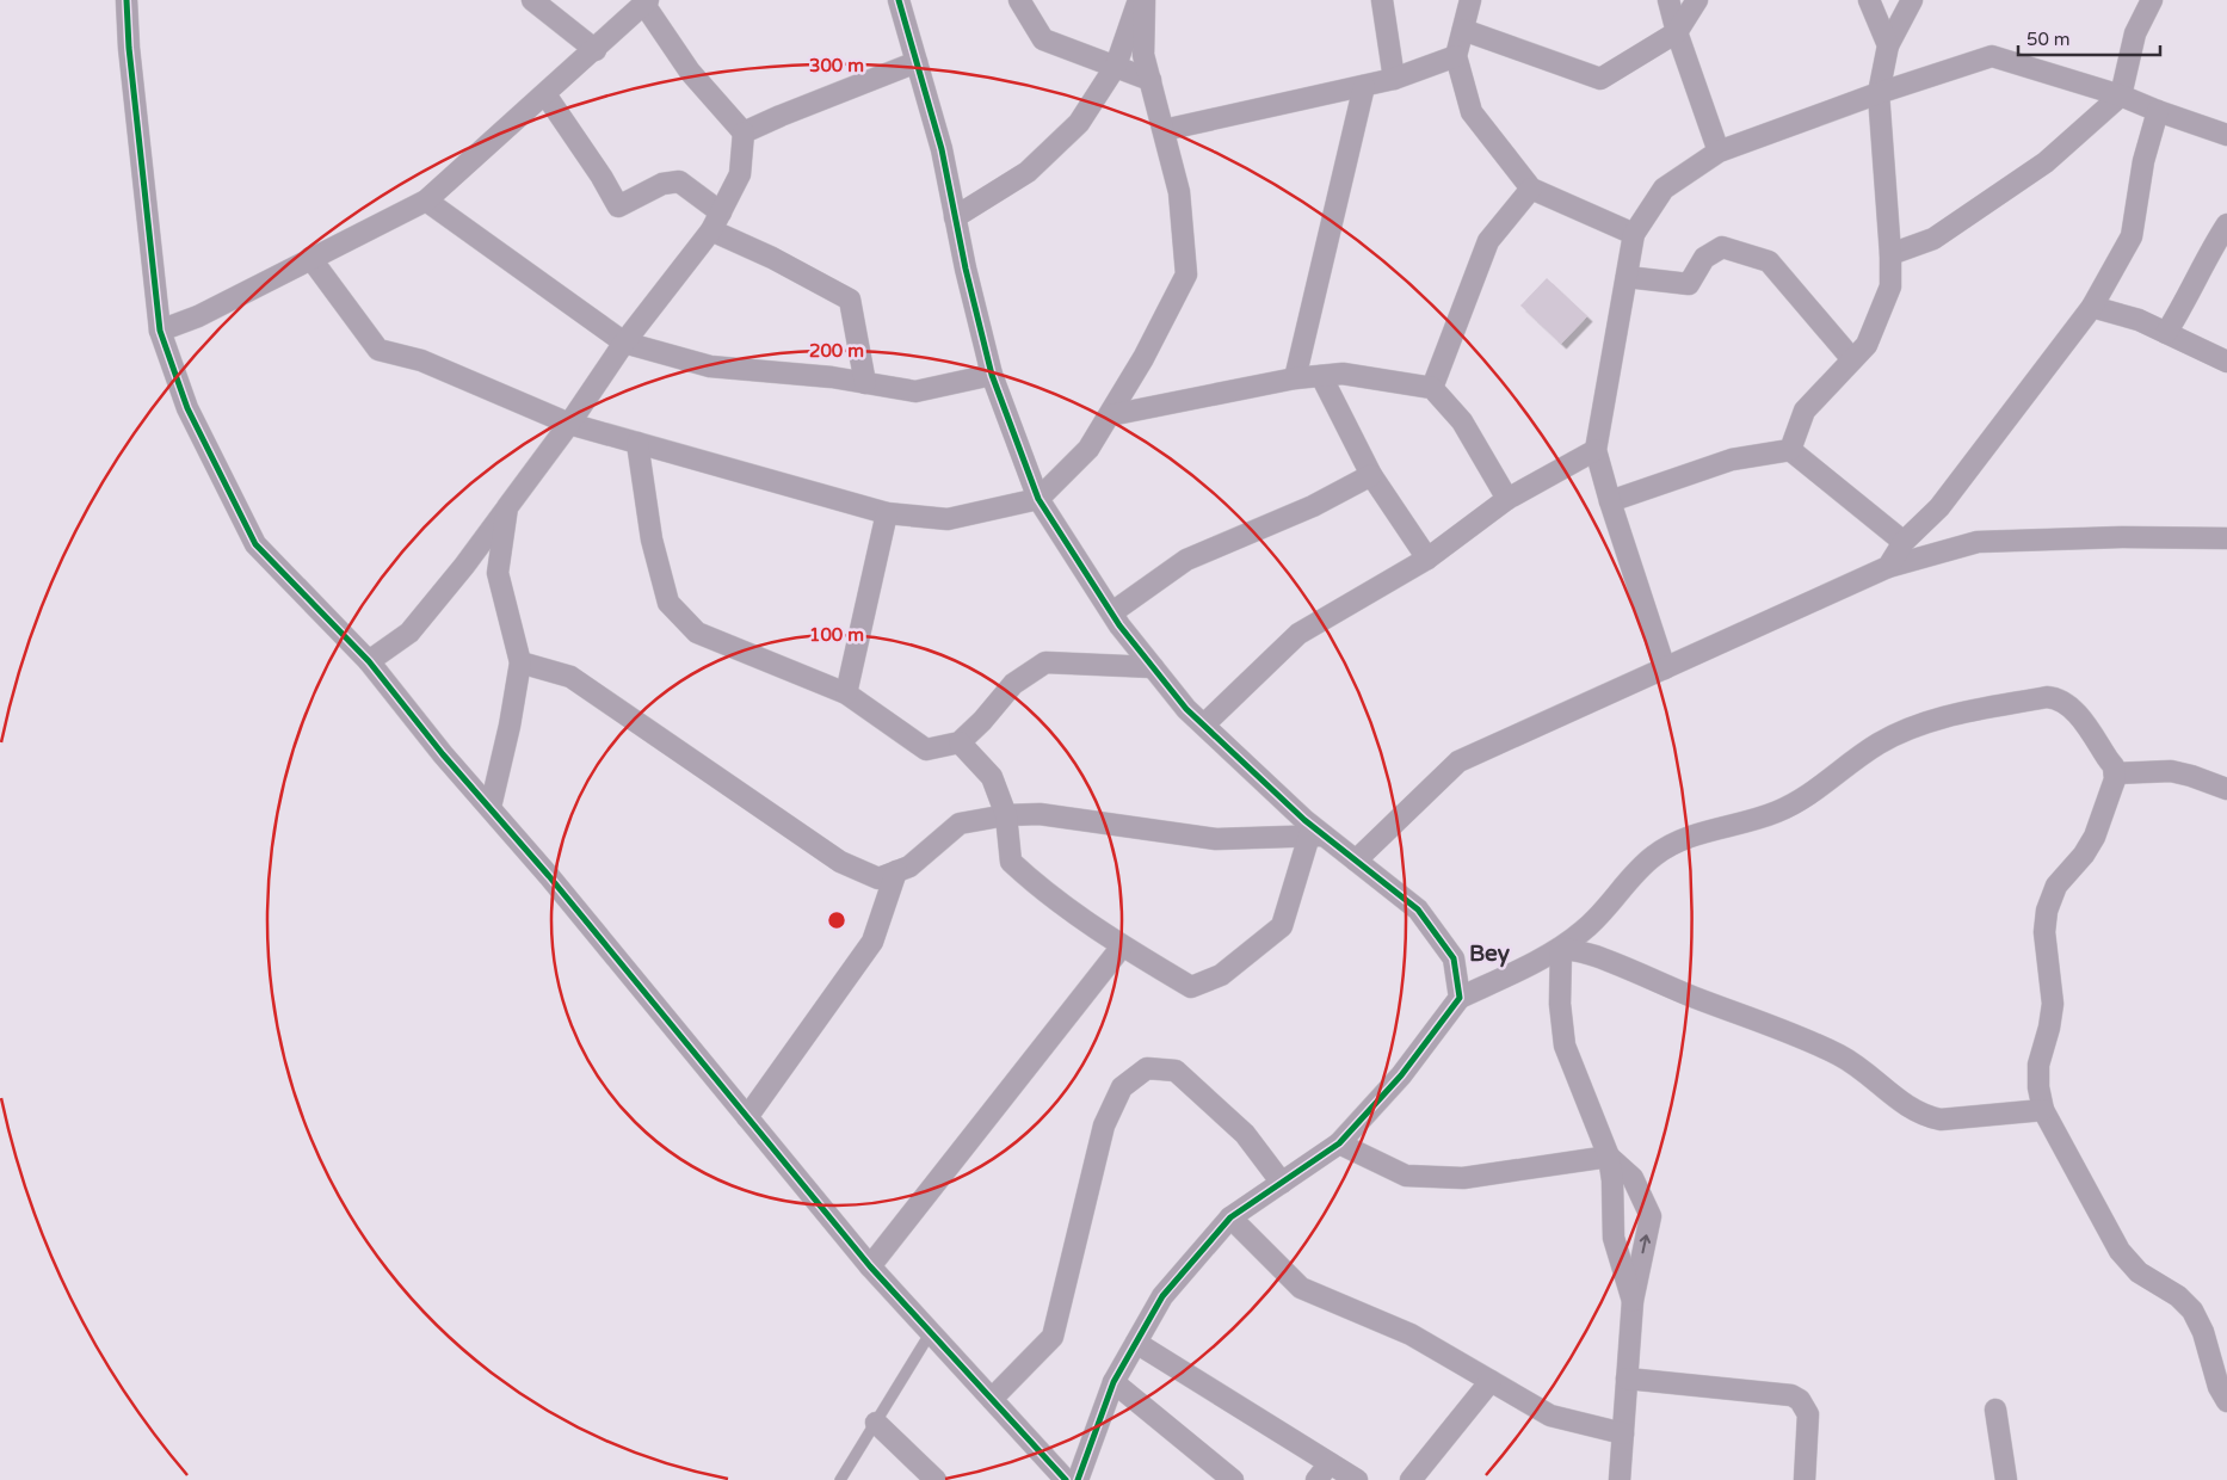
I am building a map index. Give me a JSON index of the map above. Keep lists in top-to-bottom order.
{
  "districts": ["Bey"],
  "scale_bar": "50 m",
  "rings": ["300 m", "200 m", "100 m"]
}
